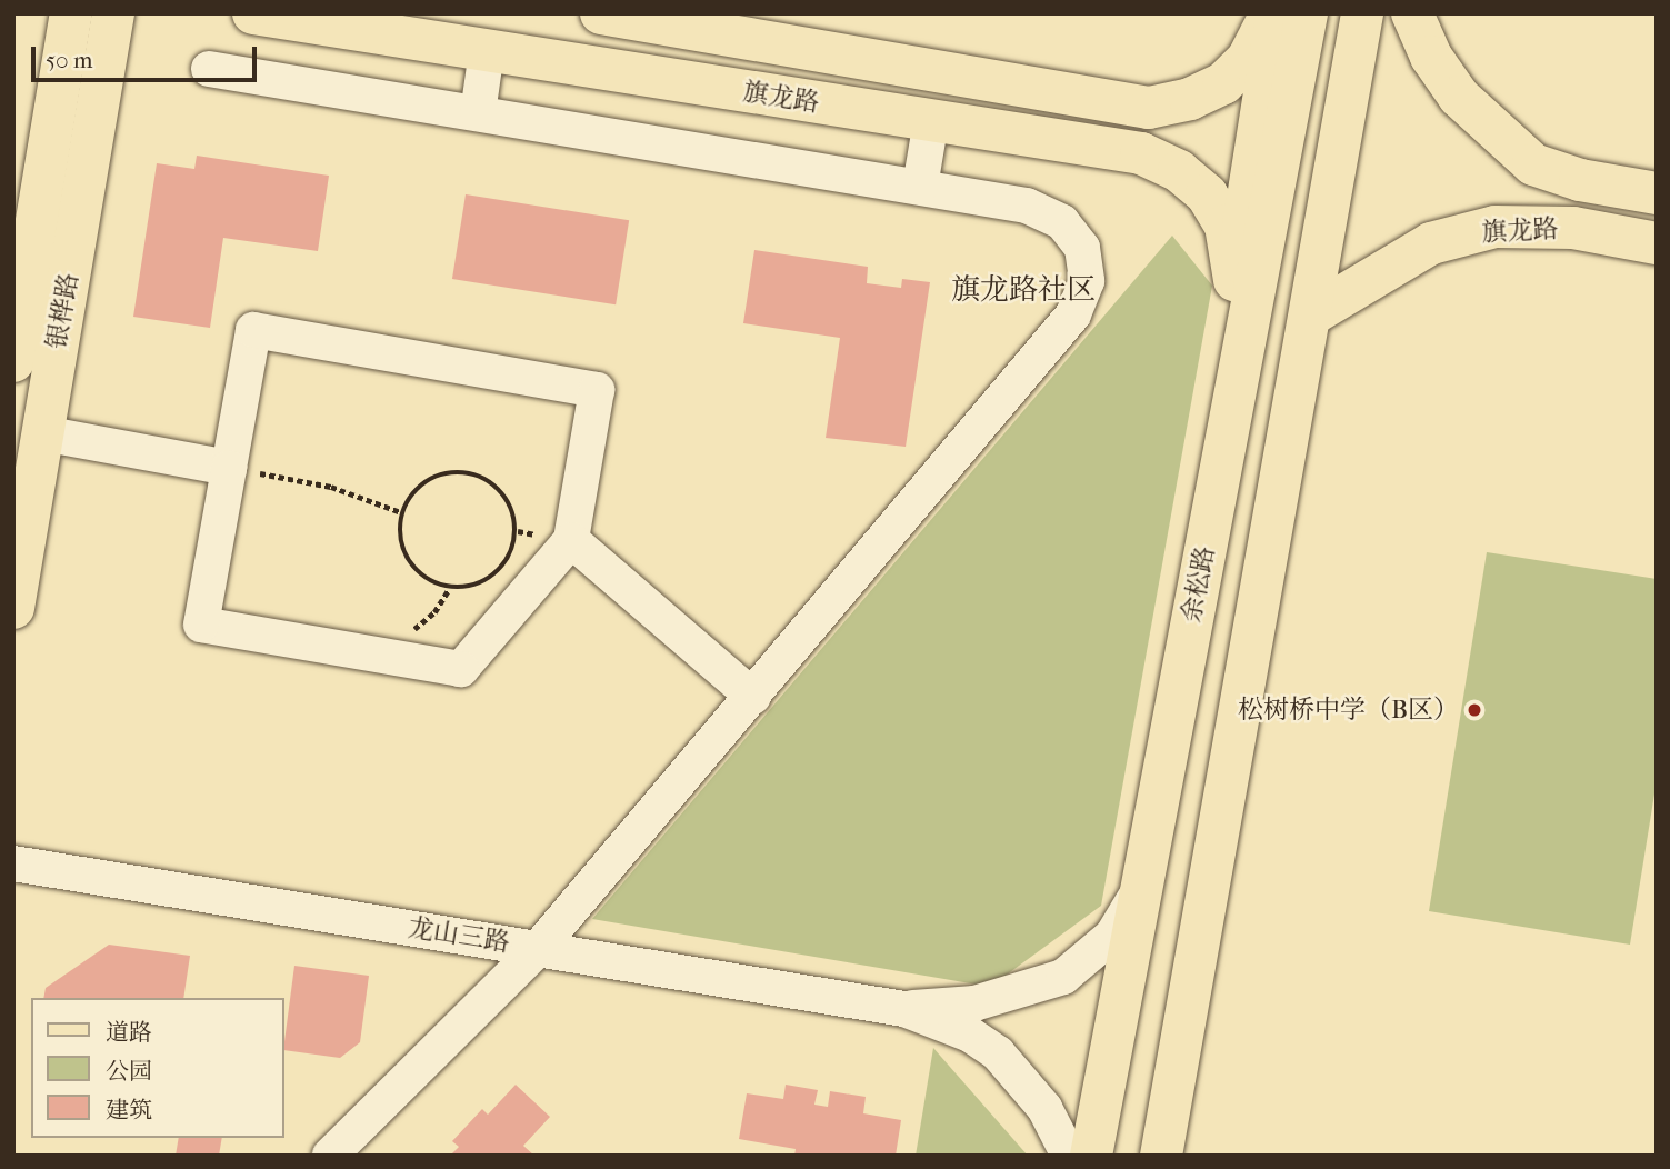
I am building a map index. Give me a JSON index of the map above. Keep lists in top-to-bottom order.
{
  "streets": {
    "main road": ["旗龙路", "银桦路", "余松路"],
    "street": ["龙山三路"]
  },
  "districts": ["旗龙路社区"],
  "places": ["松树桥中学（B区）"],
  "legend": ["道路", "公园", "建筑"],
  "scale_bar": "50 m"
}
